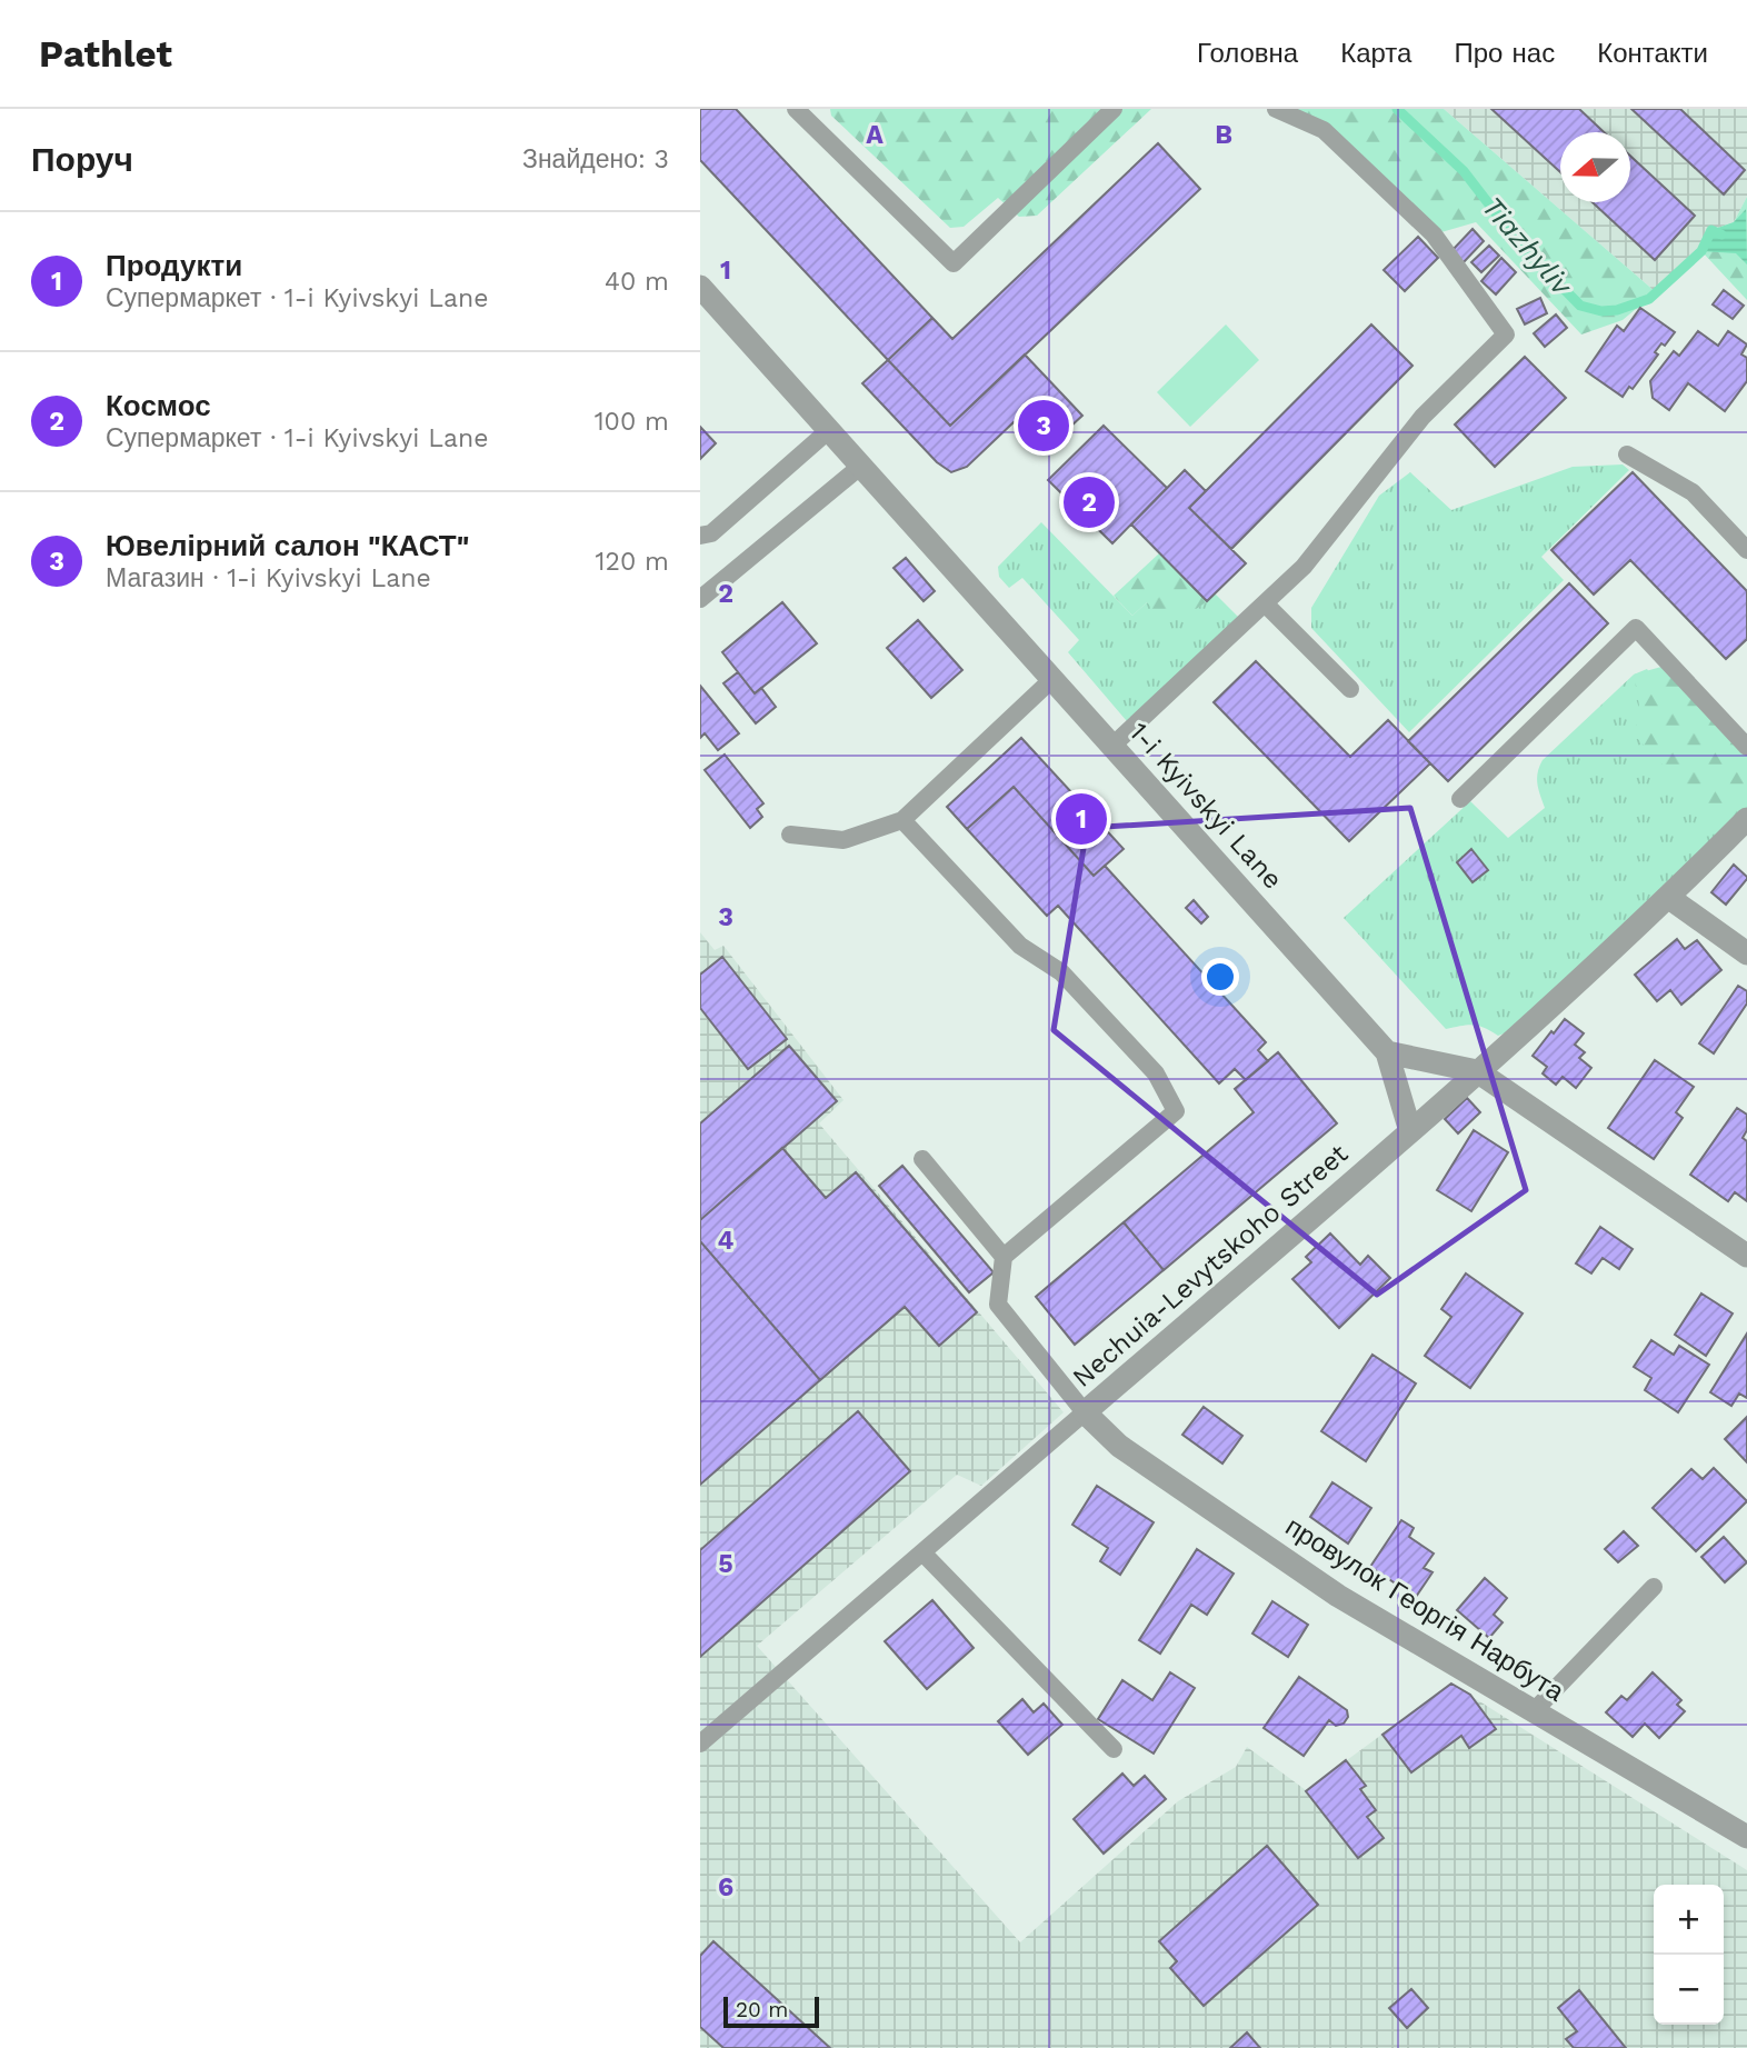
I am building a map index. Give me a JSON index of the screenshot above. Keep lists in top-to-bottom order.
{
  "streets": {
    "street": ["1-i Kyivskyi Lane", "Nechuia-Levytskoho Street", "провулок Георгія Нарбута"]
  },
  "crossings": [
    ["Nechuia-Levytskoho Street", "провулок Георгія Нарбута"]
  ],
  "water": ["Tiazhyliv"],
  "scale_bar": "20 m",
  "north": "left",
  "page": {
    "header": "Pathlet",
    "nav": [
      "Головна",
      "Карта",
      "Про нас",
      "Контакти"
    ],
    "heading": ["Поруч", "Знайдено: 3"],
    "list": [
      {
        "mark": "1",
        "name": "Продукти",
        "note": "Супермаркет · 1-i Kyivskyi Lane",
        "value": "40 m"
      },
      {
        "mark": "2",
        "name": "Космос",
        "note": "Супермаркет · 1-i Kyivskyi Lane",
        "value": "100 m"
      },
      {
        "mark": "3",
        "name": "Ювелірний салон \"КАСТ\"",
        "note": "Магазин · 1-i Kyivskyi Lane",
        "value": "120 m"
      }
    ],
    "pins": ["3", "2", "1"],
    "map_buttons": ["+", "−"],
    "scale": "20 m"
  },
  "grid": {
    "columns": ["A", "B"],
    "rows": [
      "1",
      "2",
      "3",
      "4",
      "5",
      "6"
    ]
  }
}
